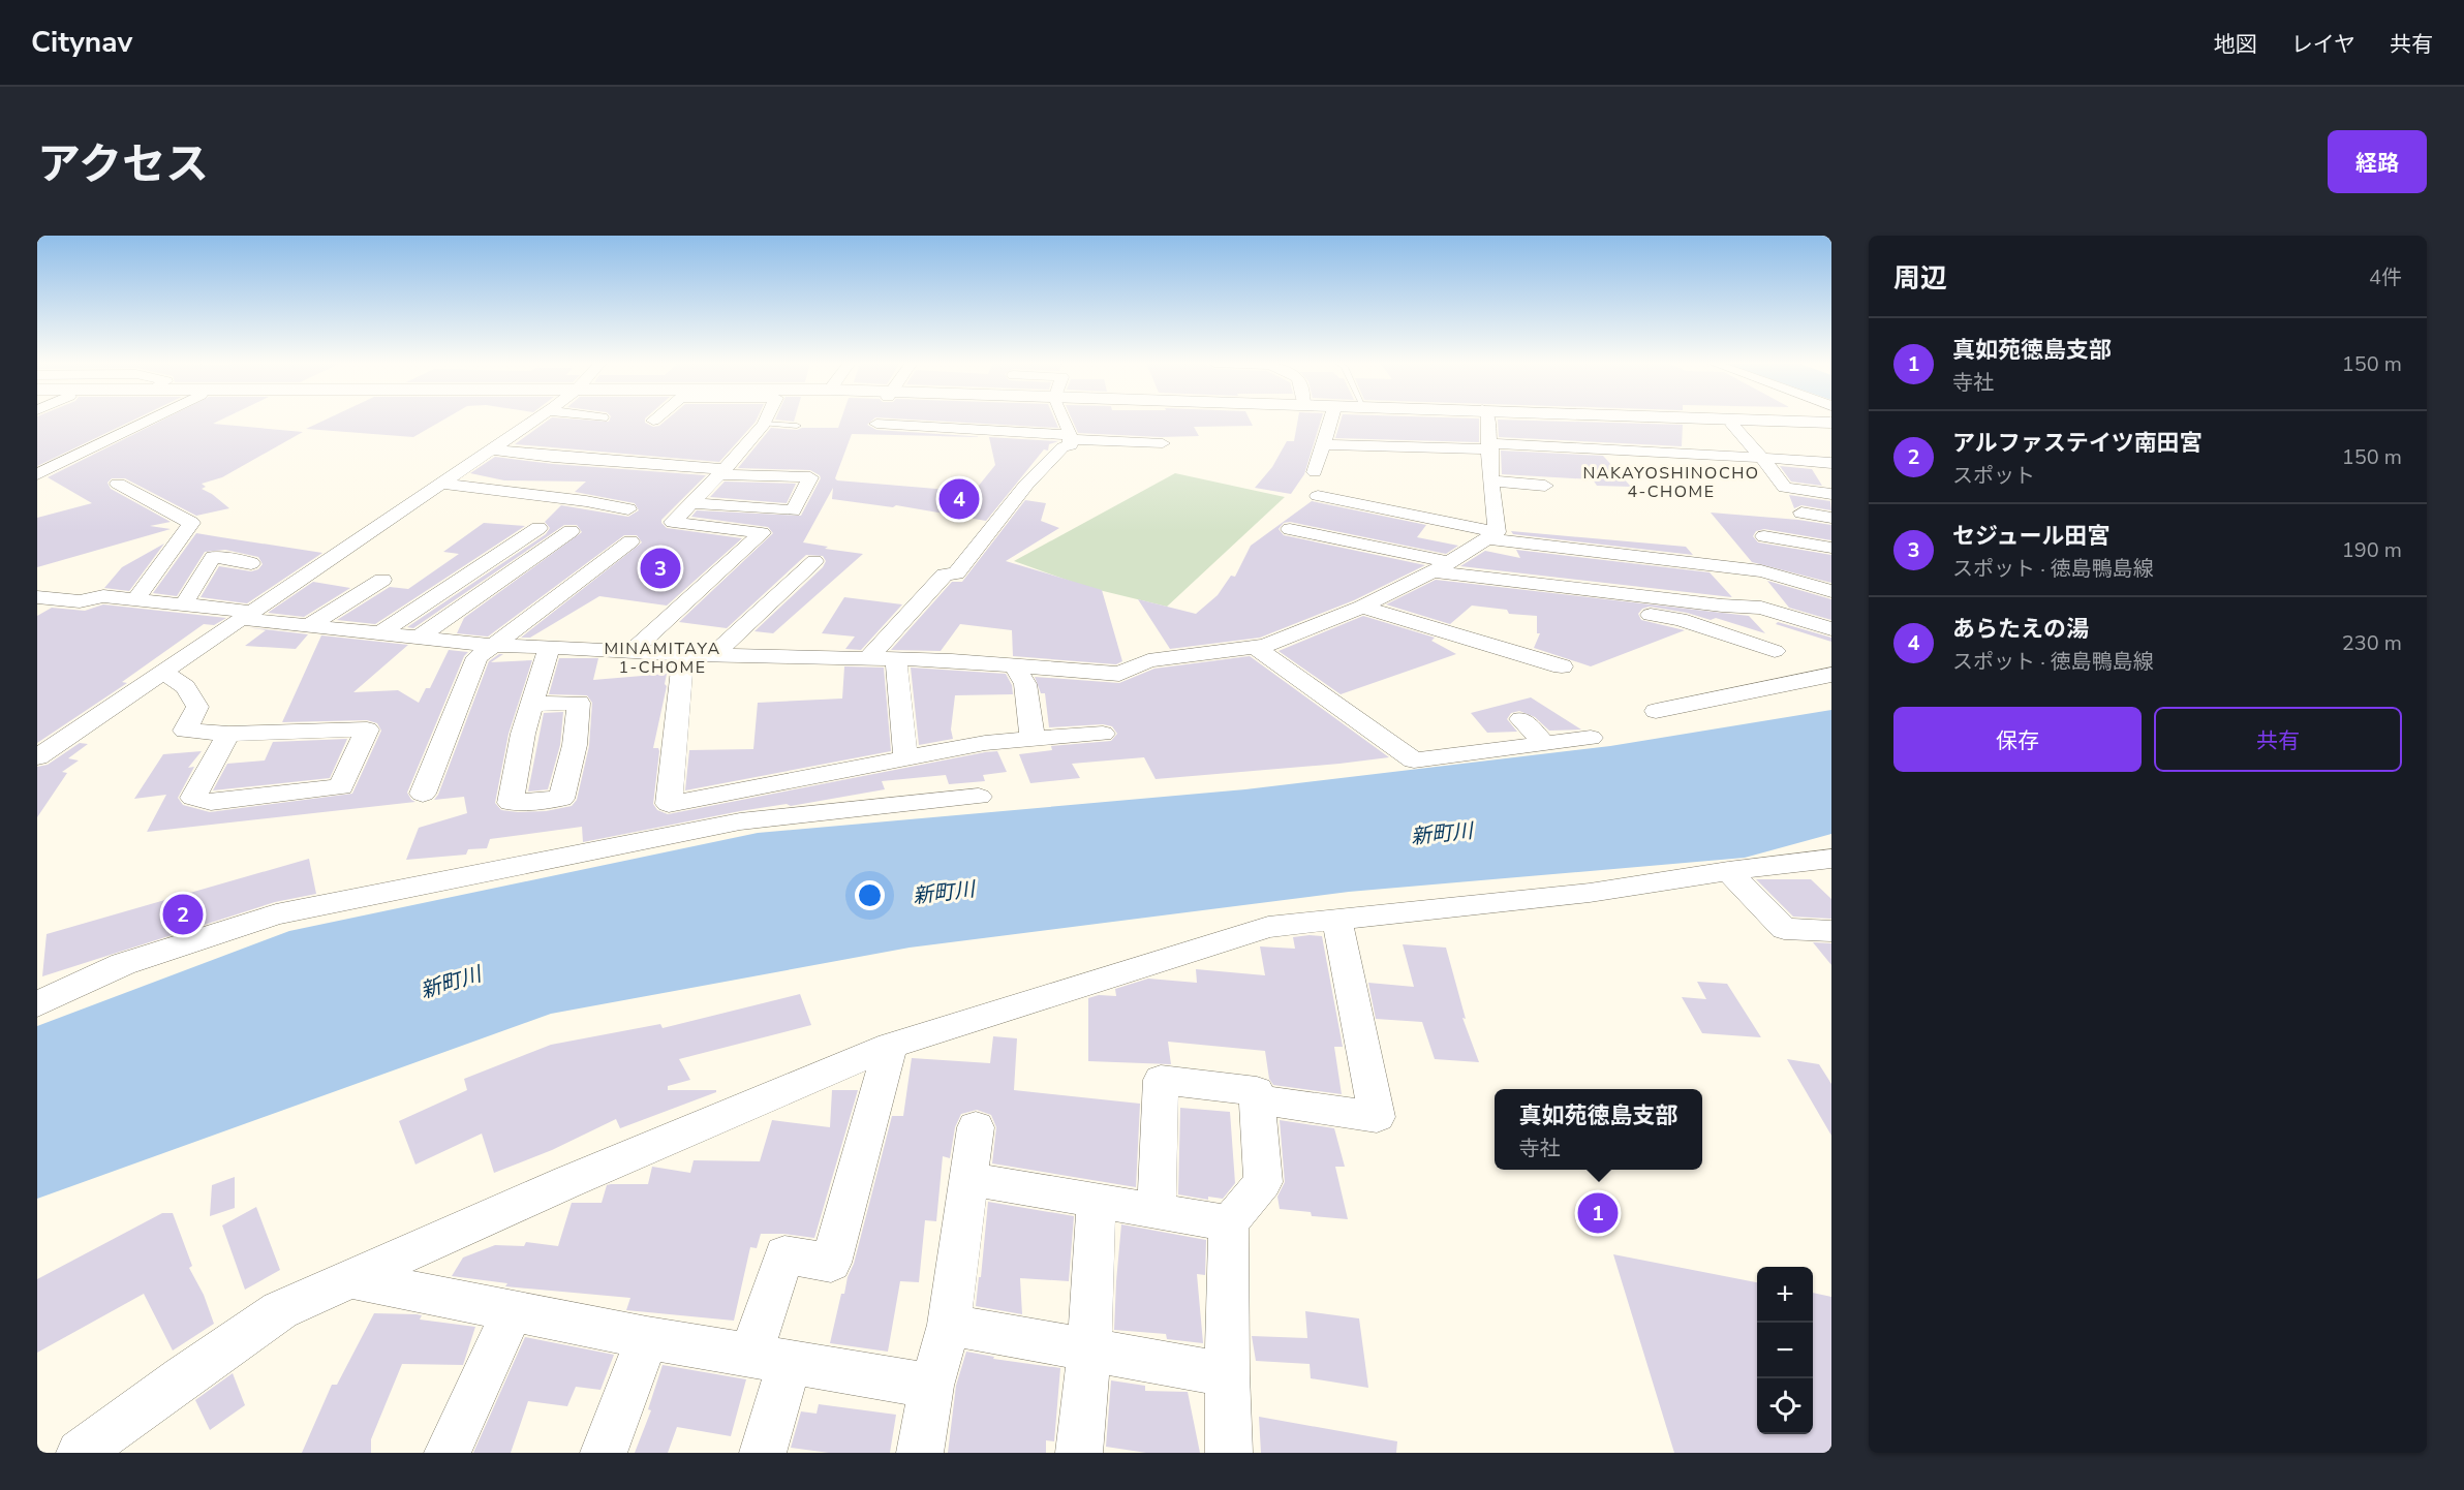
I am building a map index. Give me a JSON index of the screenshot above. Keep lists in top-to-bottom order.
{
  "districts": ["NAKAYOSHINOCHO 4-CHOME", "MINAMITAYA 1-CHOME"],
  "water": ["新町川"],
  "page": {
    "header": "Citynav",
    "nav": ["地図", "レイヤ", "共有"],
    "title": "アクセス",
    "buttons": [
      "経路",
      ["保存", "共有"]
    ],
    "heading": ["周辺", "4件"],
    "list": [
      {
        "mark": "1",
        "name": "真如苑徳島支部",
        "note": "寺社",
        "value": "150 m"
      },
      {
        "mark": "2",
        "name": "アルファステイツ南田宮",
        "note": "スポット",
        "value": "150 m"
      },
      {
        "mark": "3",
        "name": "セジュール田宮",
        "note": "スポット · 徳島鴨島線",
        "value": "190 m"
      },
      {
        "mark": "4",
        "name": "あらたえの湯",
        "note": "スポット · 徳島鴨島線",
        "value": "230 m"
      }
    ],
    "pins": [
      "4",
      "3",
      "2",
      "1"
    ],
    "popup": ["真如苑徳島支部", "寺社"],
    "map_buttons": ["+", "−"]
  }
}
